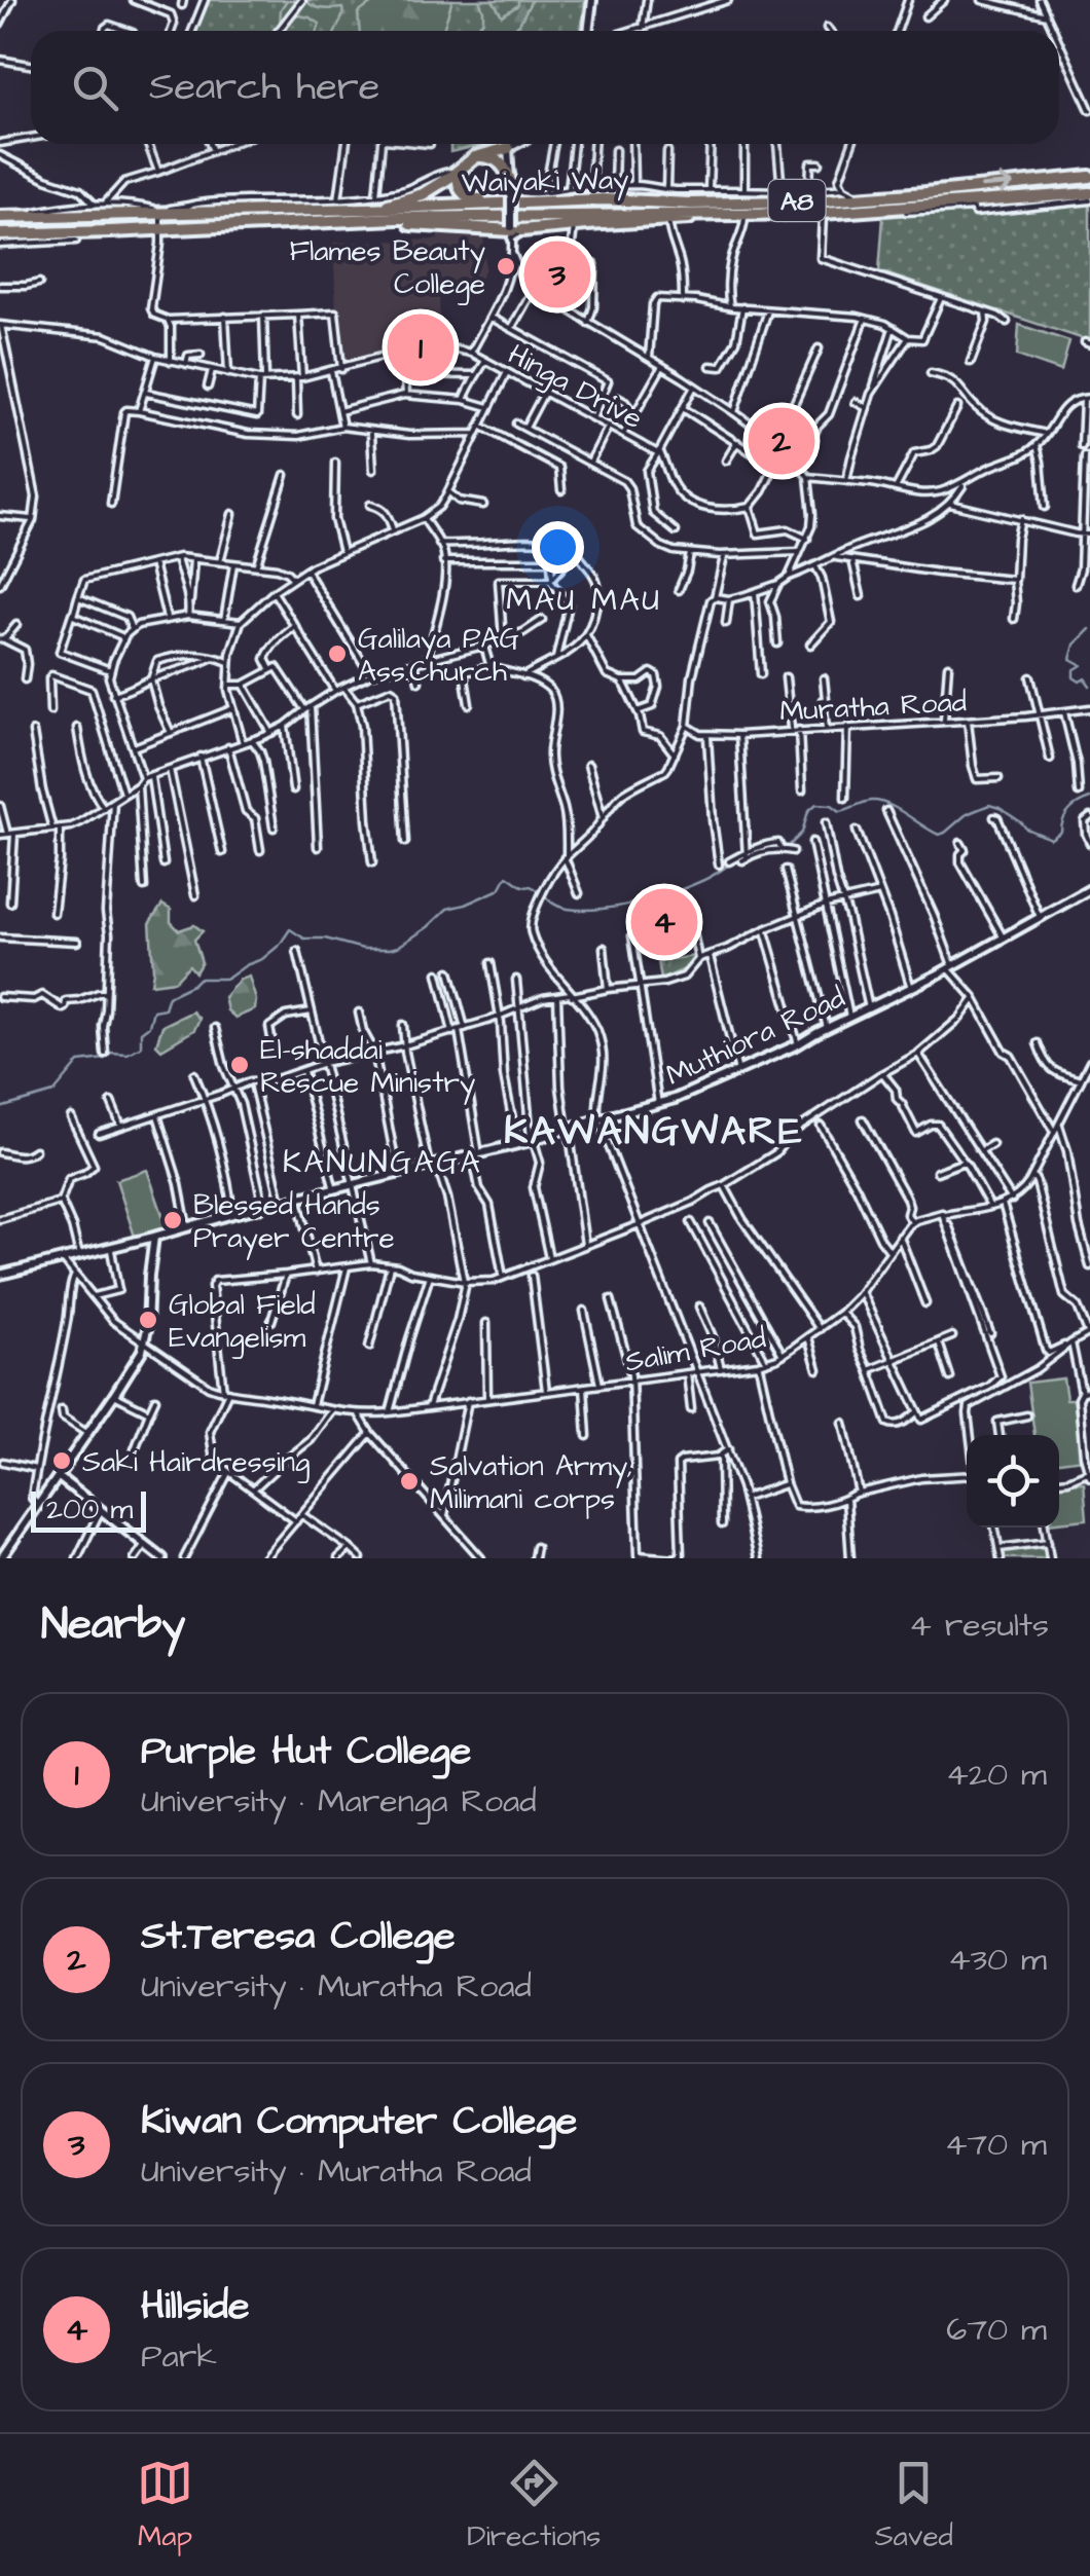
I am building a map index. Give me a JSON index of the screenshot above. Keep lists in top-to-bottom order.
{
  "streets": {
    "highway": ["Waiyaki Way", "A8"],
    "street": [
      "Hinga Drive",
      "Muratha Road",
      "Muthiora Road",
      "Salim Road"
    ]
  },
  "districts": ["MAU MAU", "KAWANGWARE", "KANUNGAGA"],
  "places": [
    "Flames Beauty College",
    "Galilaya PAG Ass.Church",
    "El-shaddai Rescue Ministry",
    "Blessed Hands Prayer Centre",
    "Global Field Evangelism",
    "Saki Hairdressing",
    "Salvation Army, Milimani corps"
  ],
  "scale_bar": "200 m",
  "page": {
    "search": "Search here",
    "pins": [
      "3",
      "1",
      "2",
      "4"
    ],
    "scale": "200 m",
    "heading": ["Nearby", "4 results"],
    "list": [
      {
        "mark": "1",
        "name": "Purple Hut College",
        "note": "University · Marenga Road",
        "value": "420 m"
      },
      {
        "mark": "2",
        "name": "St.Teresa College",
        "note": "University · Muratha Road",
        "value": "430 m"
      },
      {
        "mark": "3",
        "name": "Kiwan Computer College",
        "note": "University · Muratha Road",
        "value": "470 m"
      },
      {
        "mark": "4",
        "name": "Hillside",
        "note": "Park",
        "value": "670 m"
      }
    ],
    "nav": ["Map", "Directions", "Saved"]
  }
}
